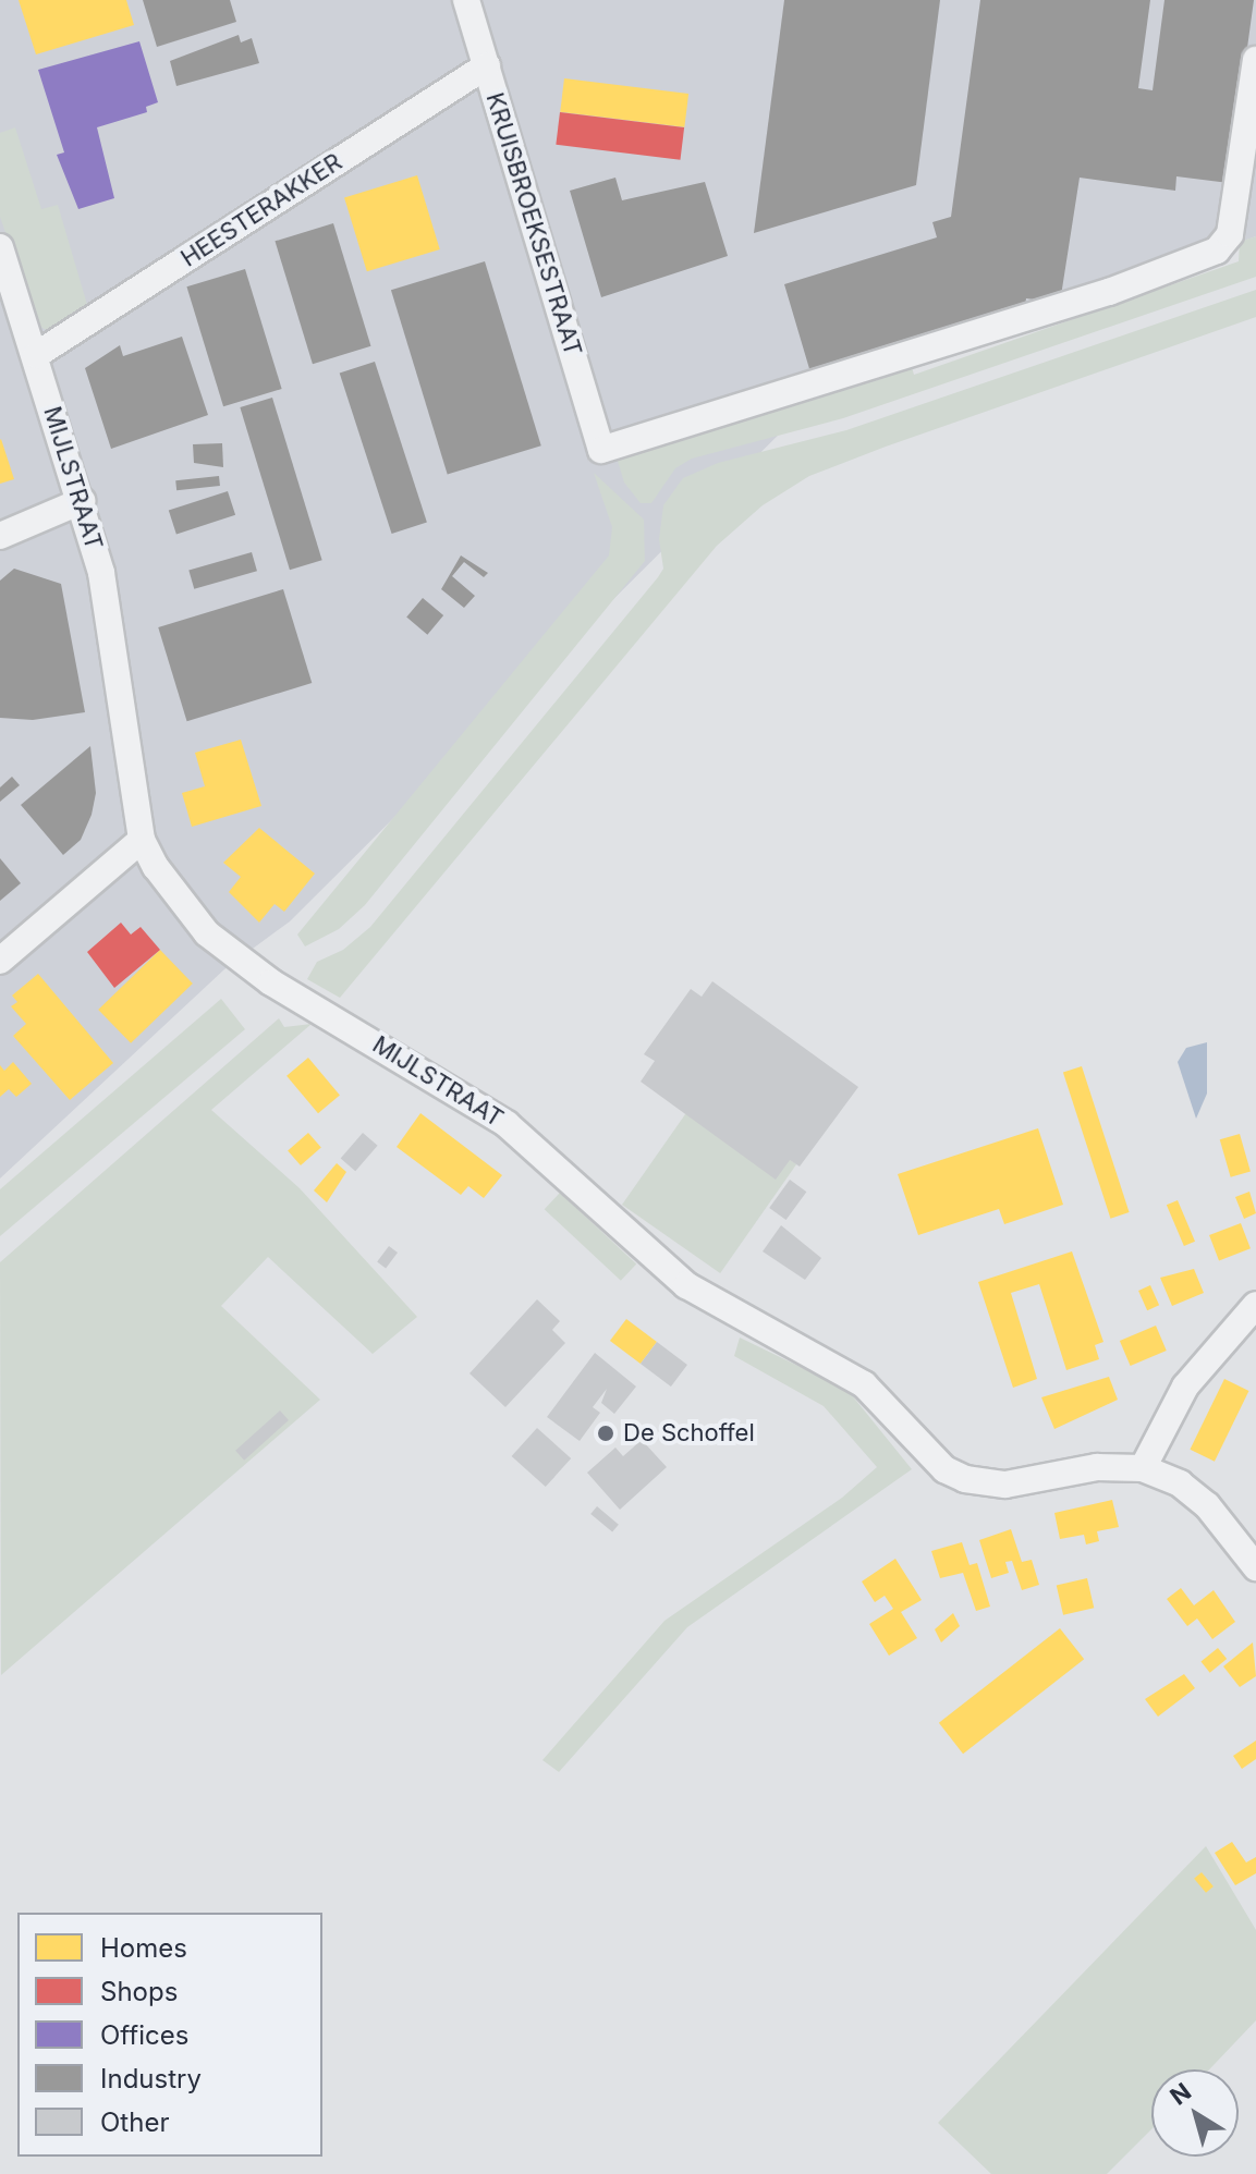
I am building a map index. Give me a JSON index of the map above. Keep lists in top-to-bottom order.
{
  "streets": {
    "street": ["HEESTERAKKER", "KRUISBROEKSESTRAAT", "MIJLSTRAAT"]
  },
  "crossings": [
    ["HEESTERAKKER", "KRUISBROEKSESTRAAT"],
    ["HEESTERAKKER", "MIJLSTRAAT"]
  ],
  "places": ["De Schoffel"],
  "legend": [
    "Homes",
    "Shops",
    "Offices",
    "Industry",
    "Other"
  ],
  "north": "top left"
}
